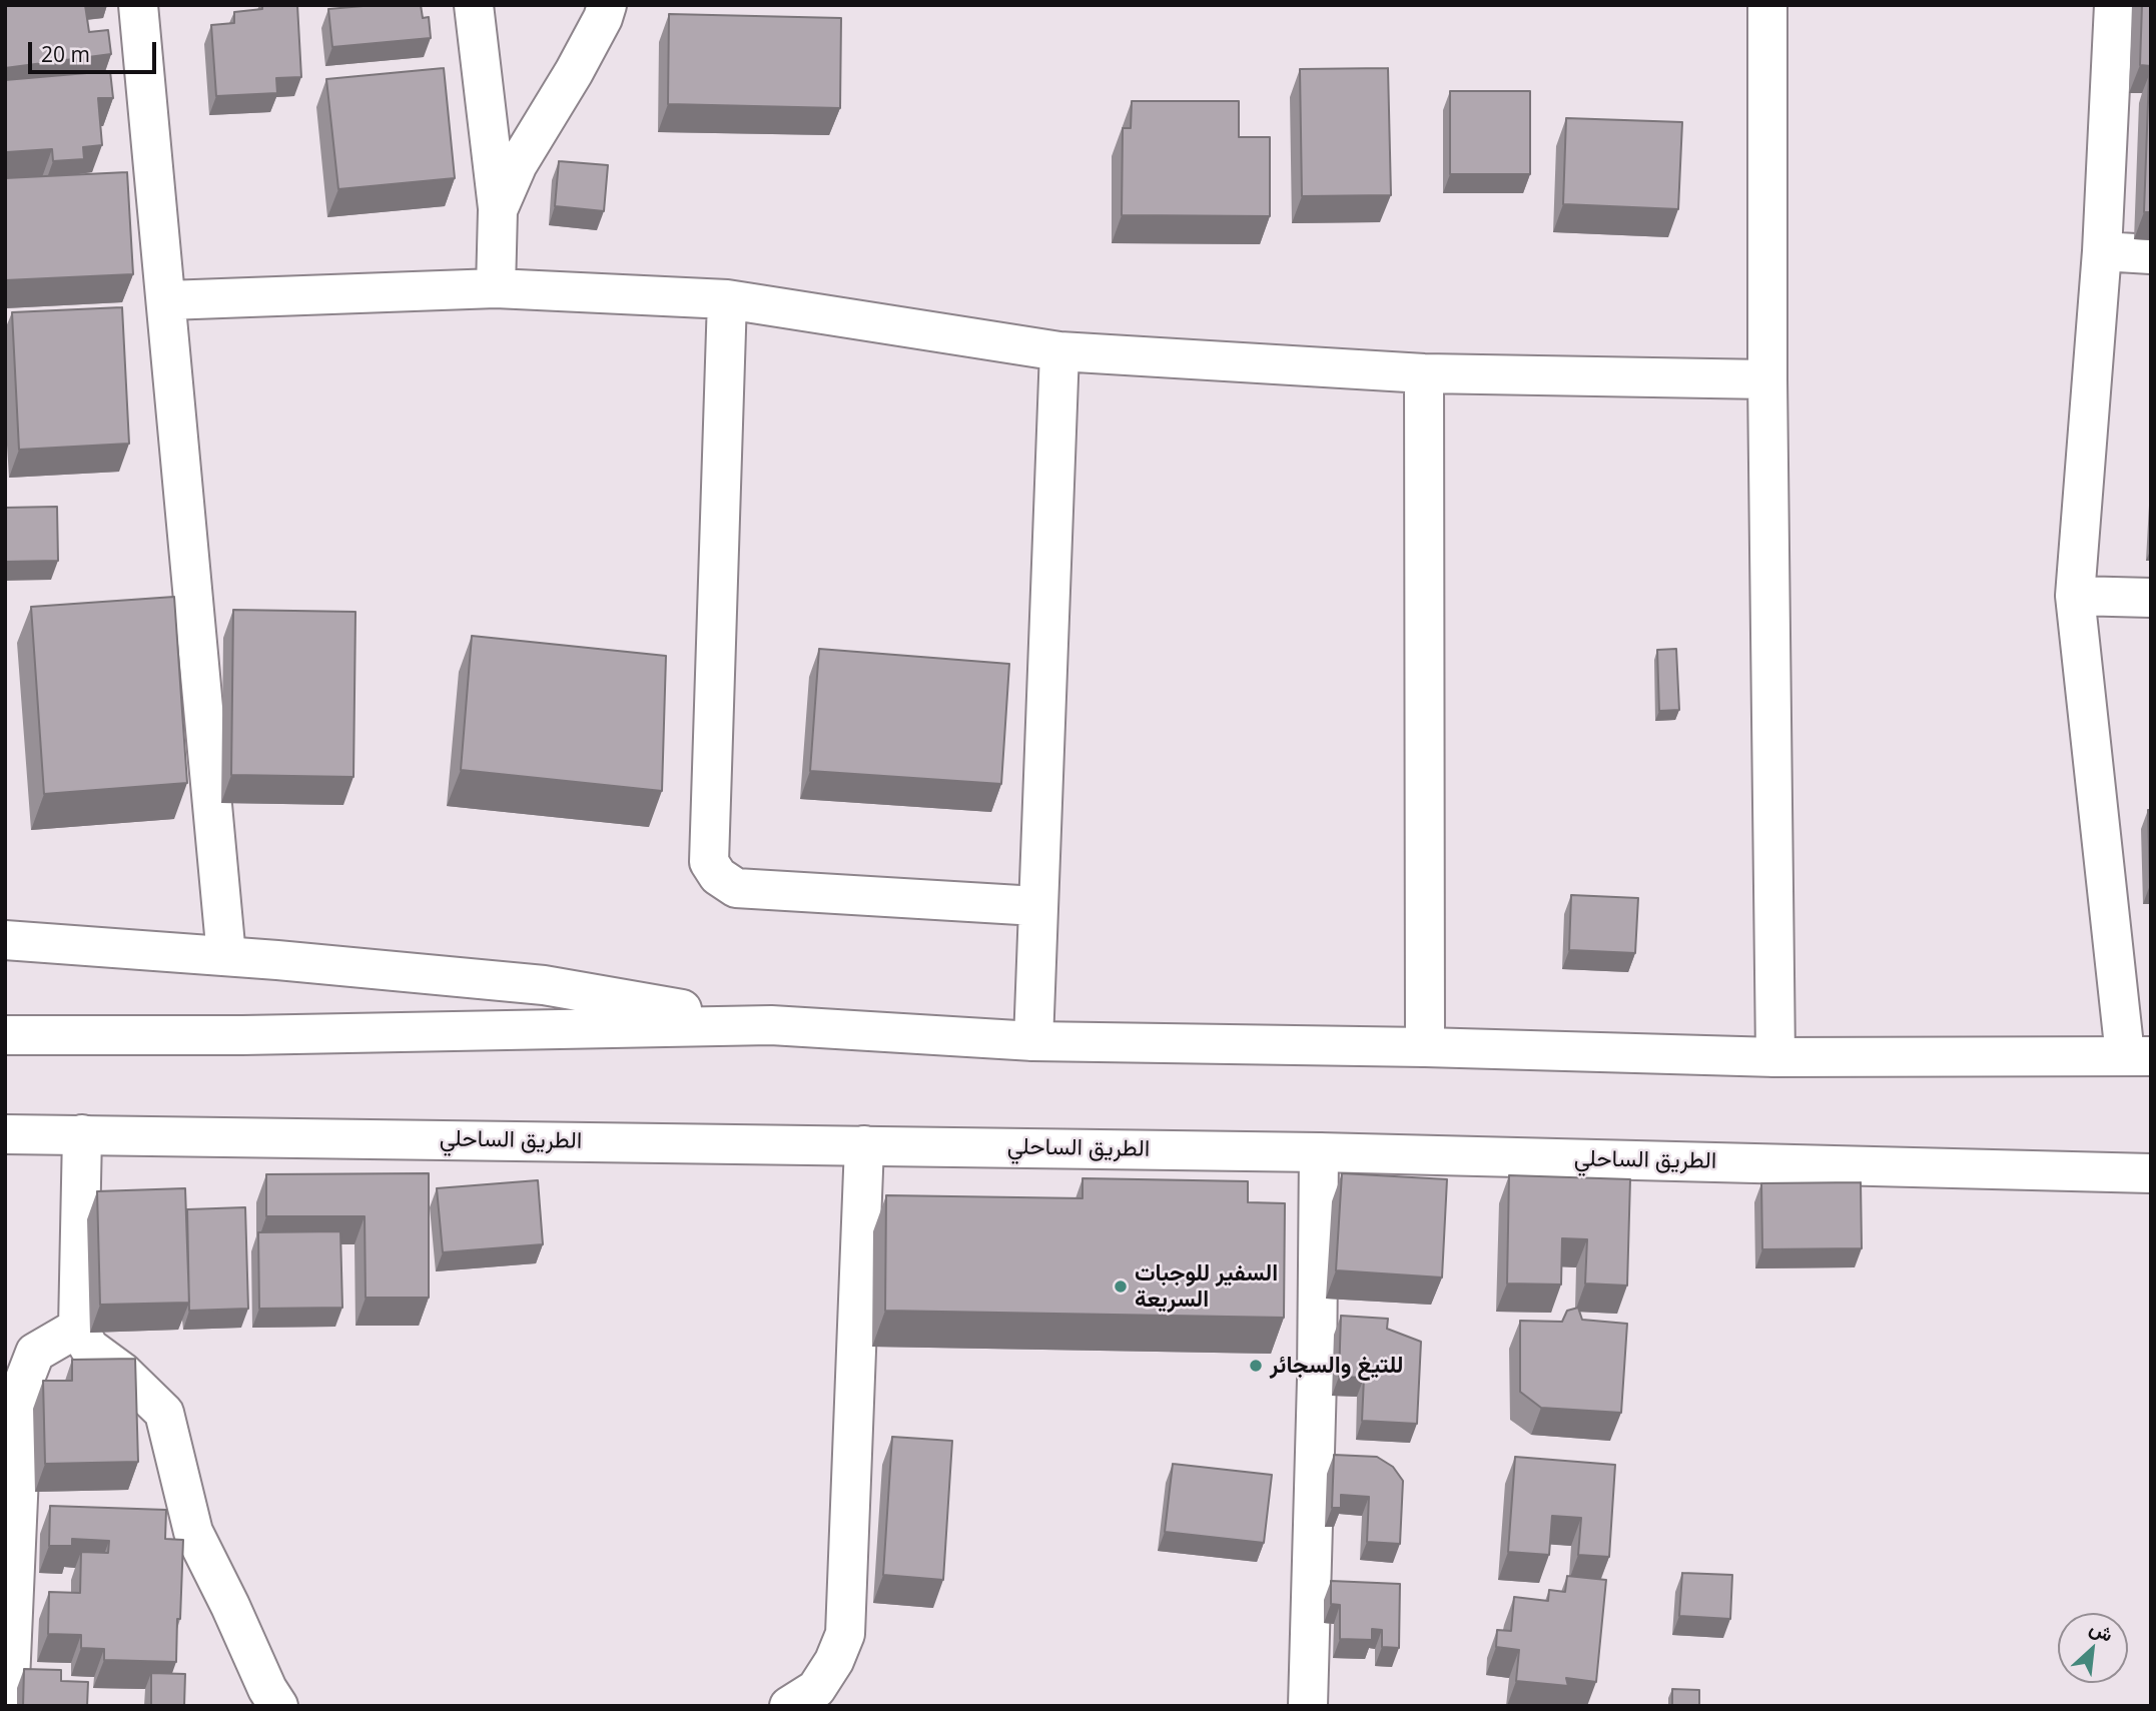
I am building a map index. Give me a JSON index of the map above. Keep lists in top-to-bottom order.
{
  "streets": {
    "main road": ["الطريق الساحلي"]
  },
  "places": ["السفير للوجبات السريعة", "للتيغ والسجائر"],
  "scale_bar": "20 m",
  "north": "top right"
}
